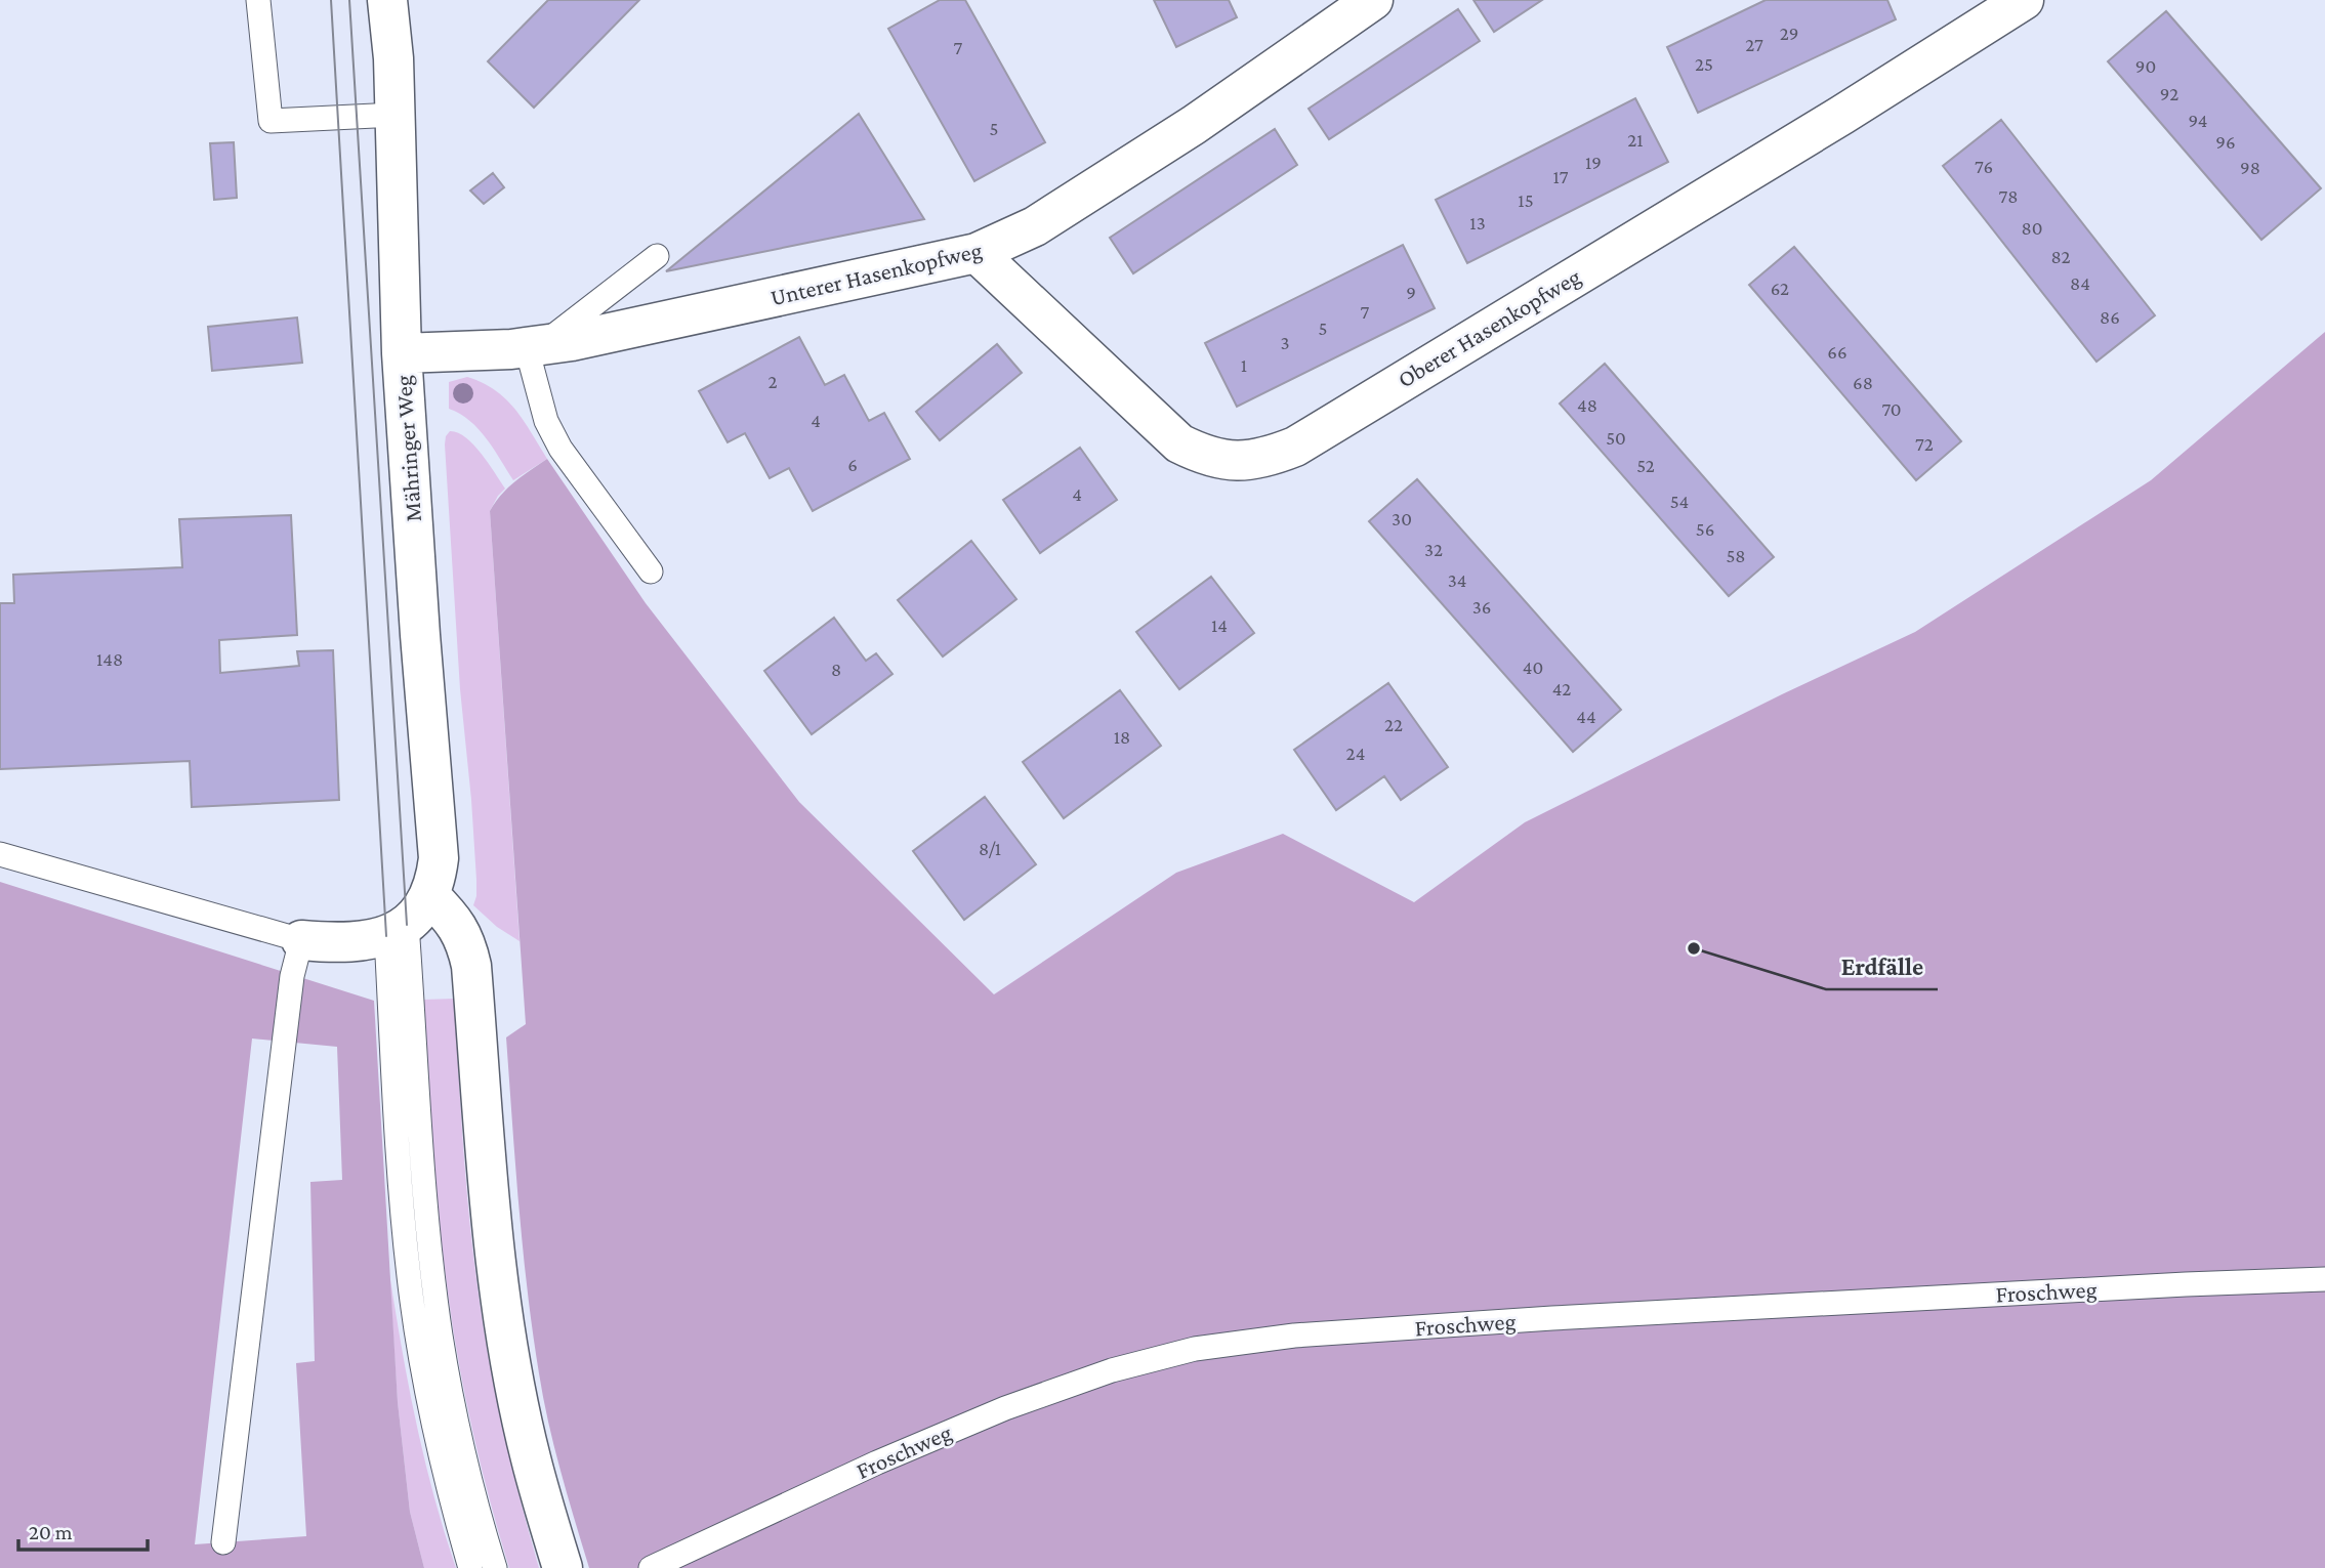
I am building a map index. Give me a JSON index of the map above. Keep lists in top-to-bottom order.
{
  "streets": {
    "street": ["Unterer Hasenkopfweg", "Oberer Hasenkopfweg", "Mähringer Weg"],
    "lane": ["Froschweg"]
  },
  "crossings": [
    ["Unterer Hasenkopfweg", "Oberer Hasenkopfweg"],
    ["Unterer Hasenkopfweg", "Mähringer Weg"]
  ],
  "places": ["Erdfälle"],
  "house_numbers": [
    "29",
    "27",
    "7",
    "25",
    "90",
    "92",
    "94",
    "5",
    "21",
    "96",
    "19",
    "76",
    "98",
    "17",
    "78",
    "15",
    "13",
    "80",
    "82",
    "84",
    "62",
    "9",
    "7",
    "86",
    "5",
    "3",
    "66",
    "1",
    "2",
    "68",
    "48",
    "70",
    "4",
    "50",
    "72",
    "6",
    "52",
    "4",
    "54",
    "30",
    "56",
    "32",
    "58",
    "34",
    "36",
    "14",
    "148",
    "40",
    "8",
    "42",
    "44",
    "22",
    "18",
    "24",
    "8/1"
  ],
  "scale_bar": "20 m"
}
